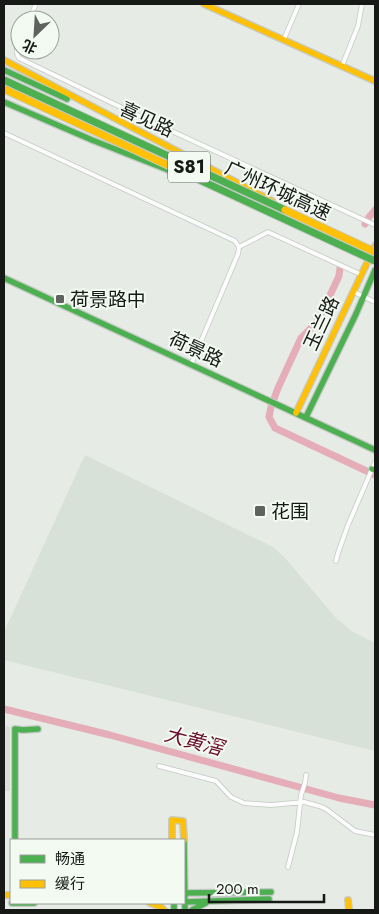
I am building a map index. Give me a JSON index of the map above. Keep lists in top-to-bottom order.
{
  "streets": {
    "main road": [
      "S81",
      "广州环城高速",
      "玉兰路",
      "荷景路"
    ],
    "street": ["喜见路"]
  },
  "crossings": [
    ["玉兰路", "荷景路"]
  ],
  "water": ["大黄滘"],
  "places": {
    "transit": ["荷景路中", "花围"]
  },
  "legend": ["畅通", "缓行"],
  "scale_bar": "200 m",
  "north": "bottom left"
}
